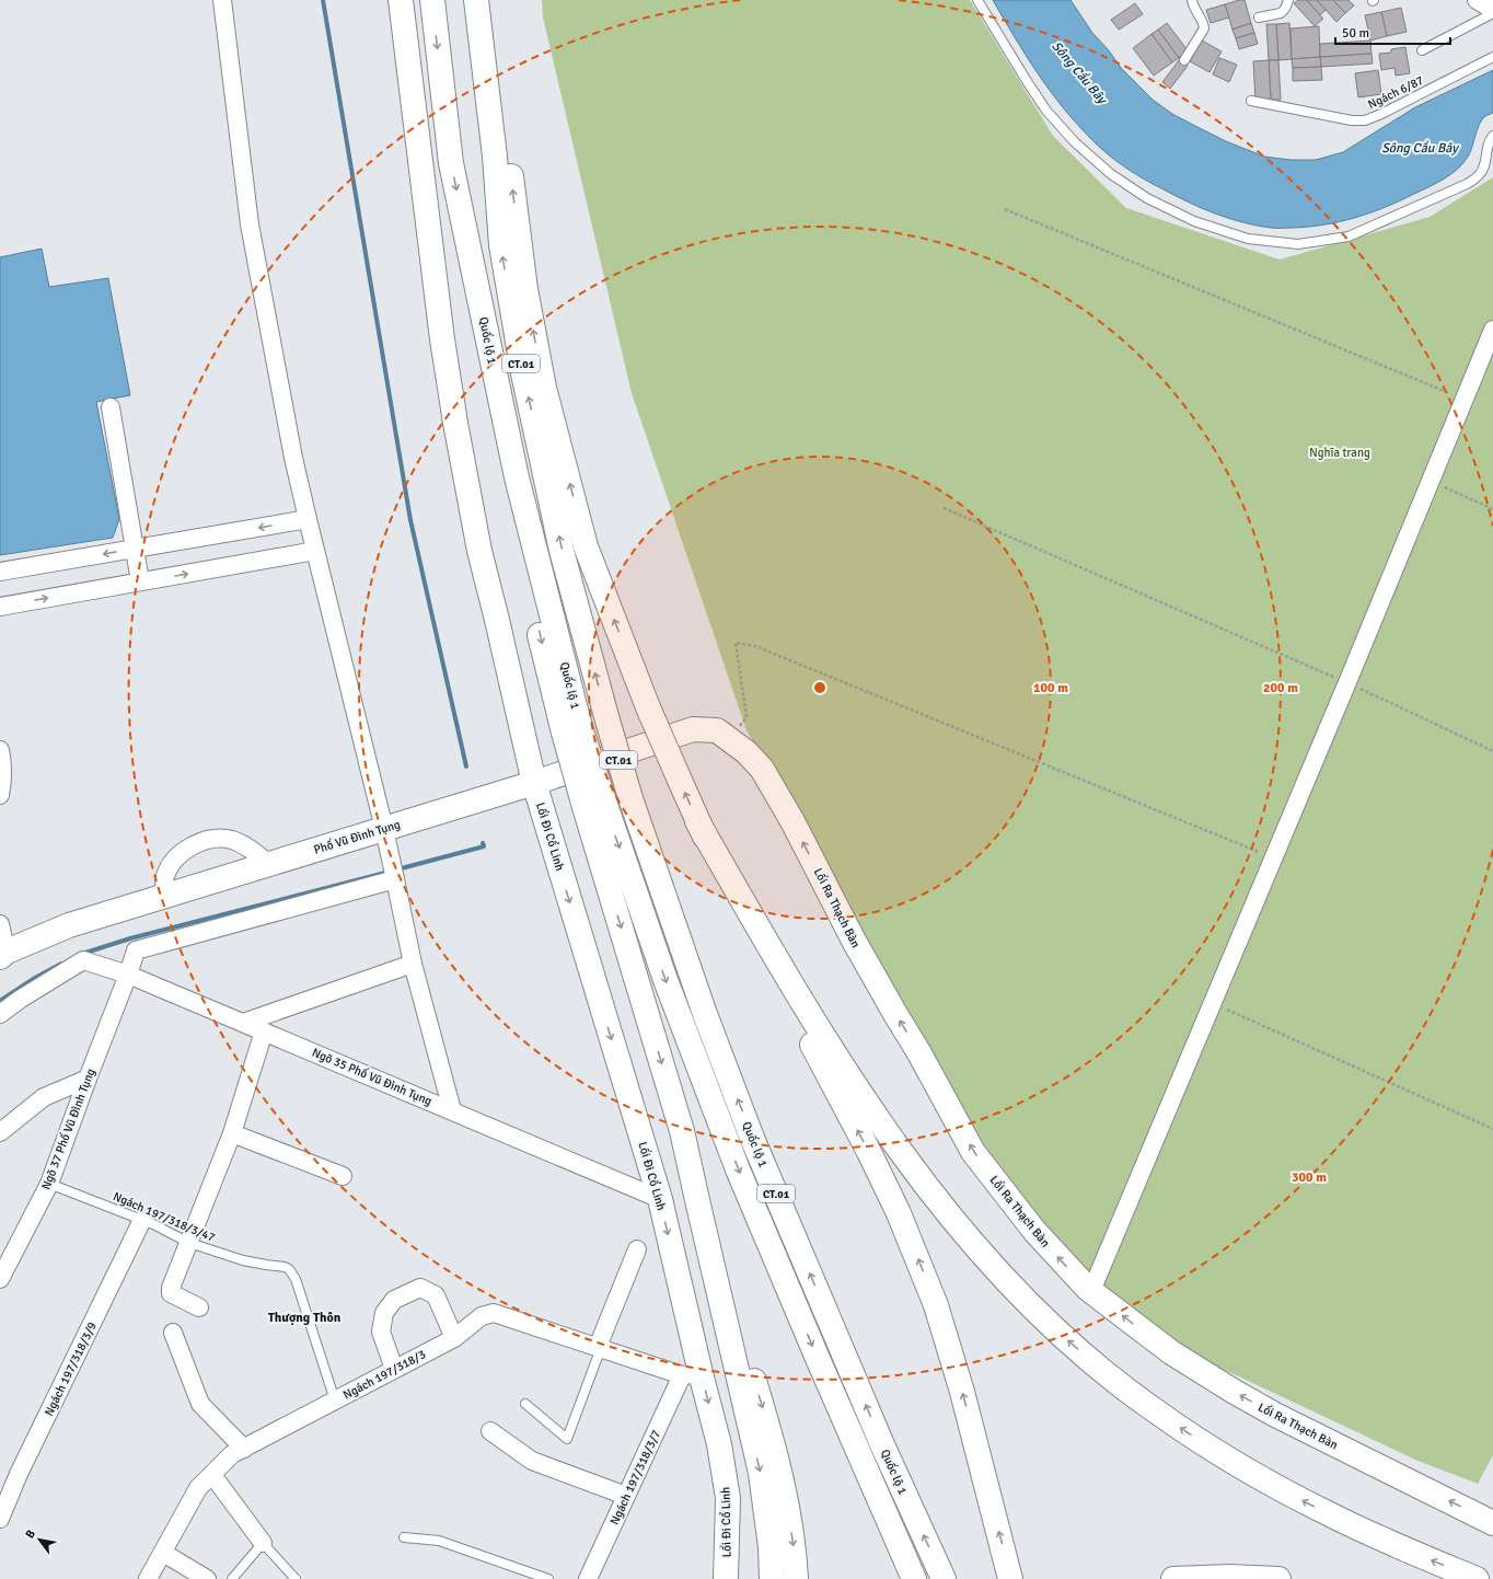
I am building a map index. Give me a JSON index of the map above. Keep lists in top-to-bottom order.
{
  "streets": {
    "main road": [
      "Quốc lộ 1",
      "CT.01",
      "Phố Vũ Đình Tụng",
      "Lối Đi Cổ Linh",
      "Lối Ra Thạch Bàn"
    ],
    "street": [
      "Ngõ 35 Phố Vũ Đình Tụng",
      "Ngõ 37 Phố Vũ Đình Tụng",
      "Ngách 197/318/3/9",
      "Ngách 197/318/3",
      "Ngách 197/318/3/7"
    ],
    "lane": ["Ngách 6/87", "Ngách 197/318/3/47"]
  },
  "crossings": [
    ["Phố Vũ Đình Tụng", "Lối Đi Cổ Linh"],
    ["Phố Vũ Đình Tụng", "Lối Ra Thạch Bàn"],
    ["Lối Đi Cổ Linh", "Ngõ 35 Phố Vũ Đình Tụng"],
    ["Lối Đi Cổ Linh", "Ngách 197/318/3"],
    ["Lối Đi Cổ Linh", "Ngách 197/318/3/7"],
    ["Ngõ 35 Phố Vũ Đình Tụng", "Ngõ 37 Phố Vũ Đình Tụng"],
    ["Ngõ 37 Phố Vũ Đình Tụng", "Ngách 197/318/3/47"],
    ["Ngách 197/318/3/47", "Ngách 197/318/3/9"],
    ["Ngách 197/318/3/47", "Ngách 197/318/3"],
    ["Ngách 197/318/3", "Ngách 197/318/3/7"]
  ],
  "districts": ["Thượng Thôn"],
  "water": ["Sông Cầu Bây"],
  "parks": ["Nghĩa trang"],
  "scale_bar": "50 m",
  "north": "top left",
  "rings": ["100 m", "200 m", "300 m"]
}
